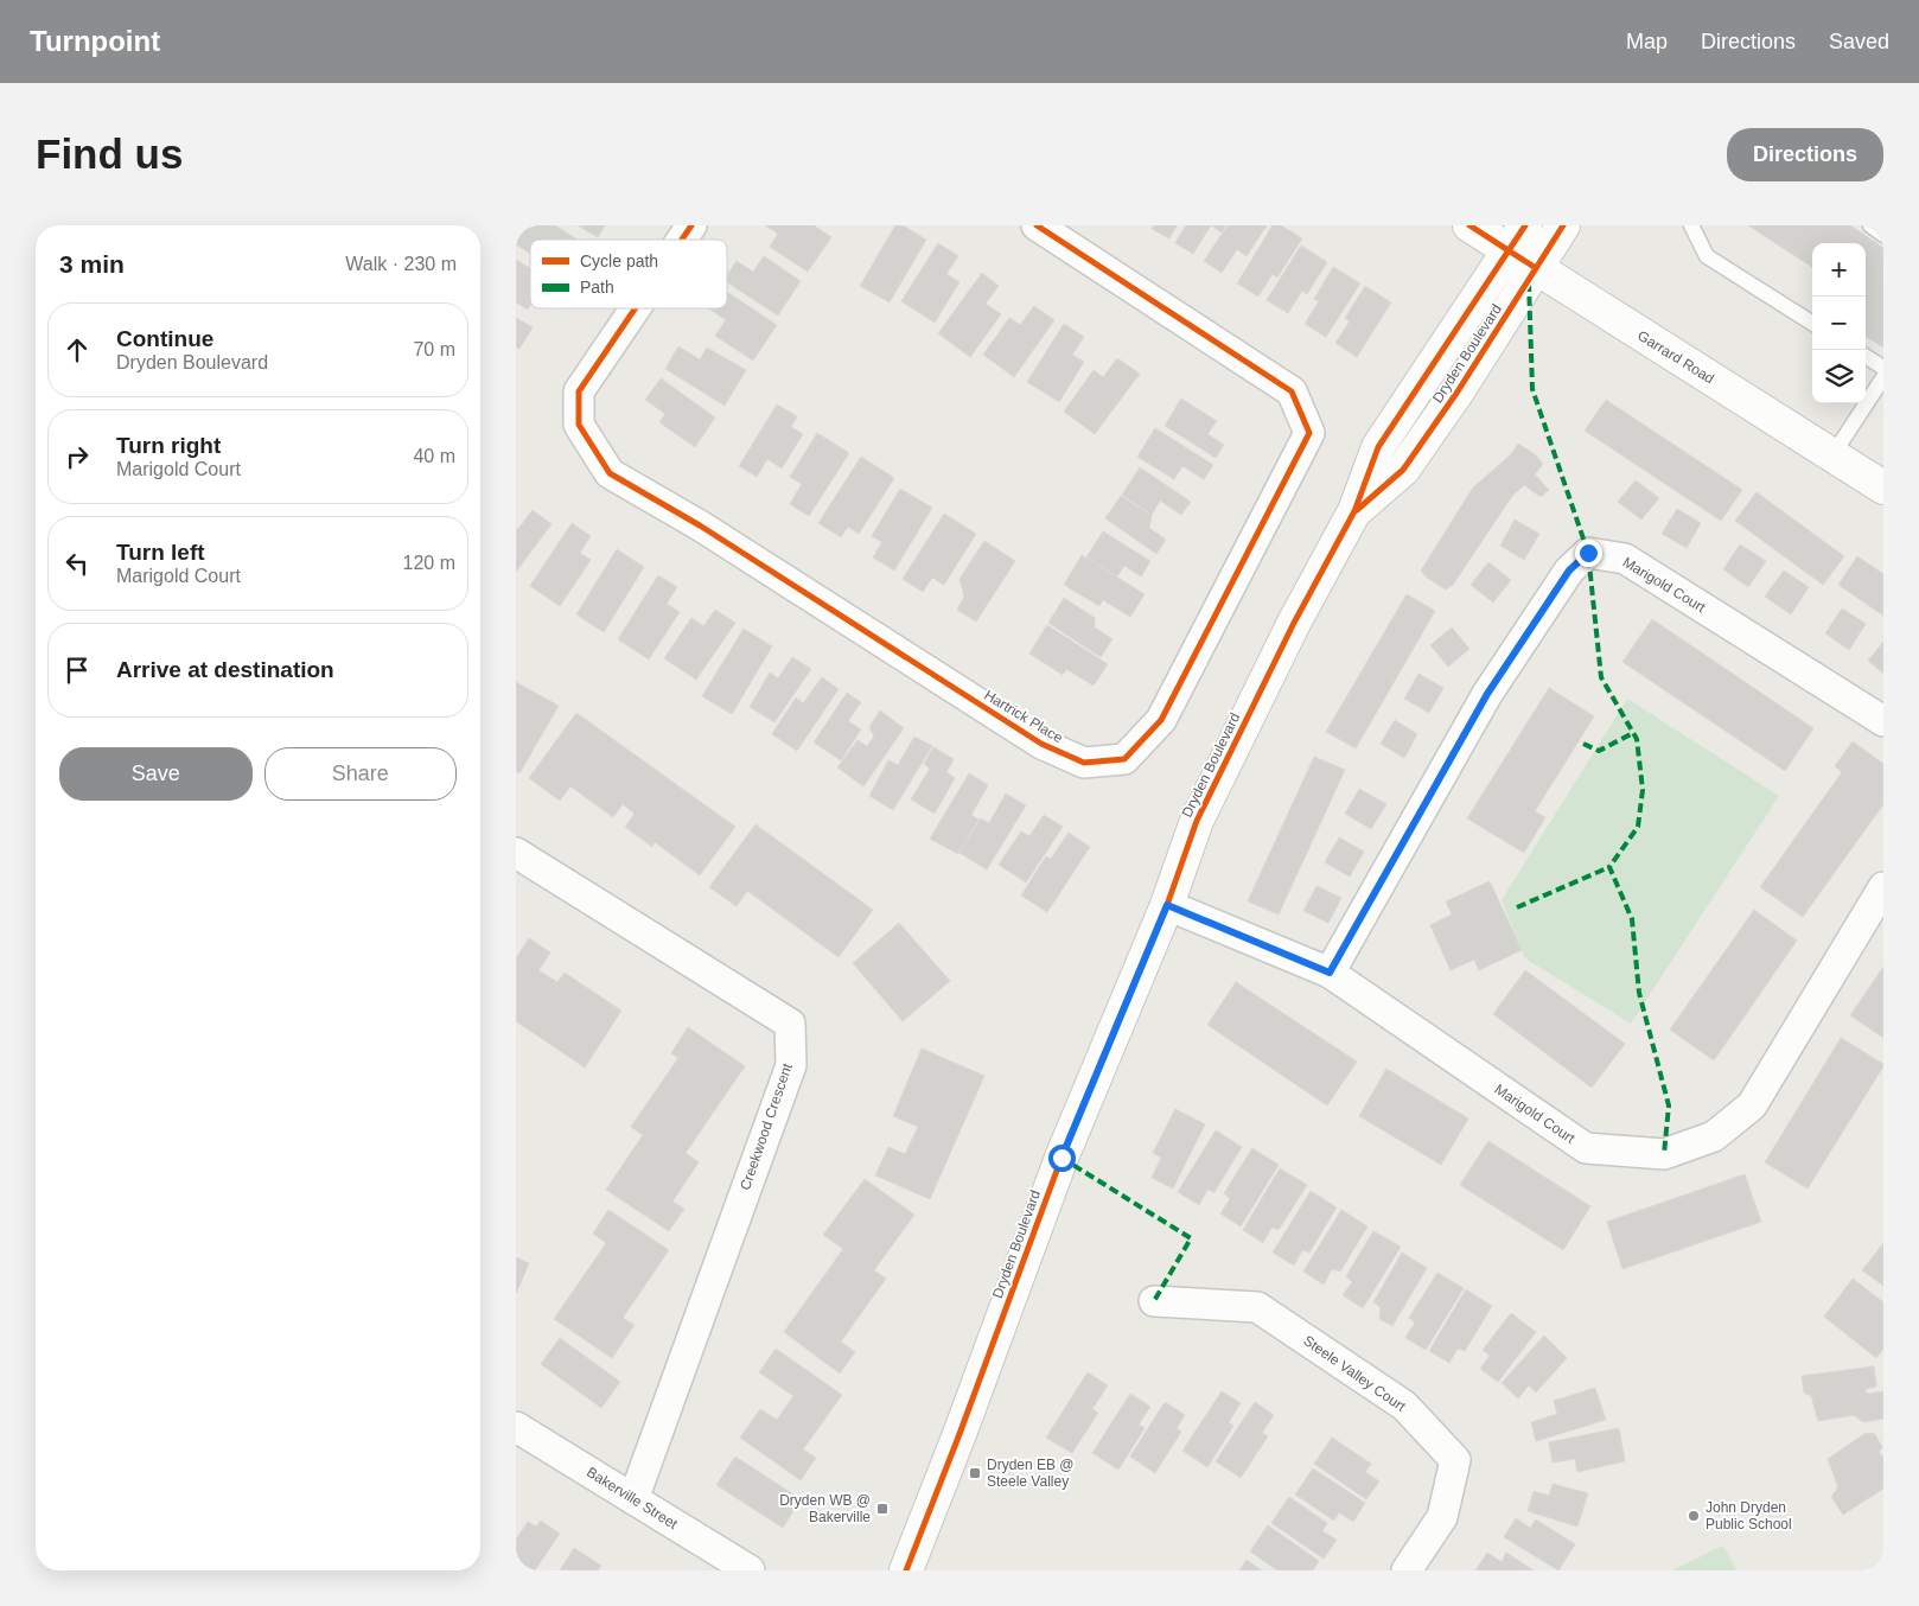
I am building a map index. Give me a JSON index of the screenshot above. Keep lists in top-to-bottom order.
{
  "streets": {
    "street": [
      "Dryden Boulevard",
      "Garrard Road",
      "Marigold Court",
      "Hartrick Place",
      "Creekwood Crescent",
      "Steele Valley Court",
      "Bakerville Street"
    ]
  },
  "crossings": [
    ["Dryden Boulevard", "Garrard Road"],
    ["Dryden Boulevard", "Marigold Court"],
    ["Creekwood Crescent", "Bakerville Street"]
  ],
  "places": {
    "transit": ["Dryden EB @ Steele Valley", "Dryden WB @ Bakerville"],
    "other": ["John Dryden Public School"]
  },
  "legend": ["Cycle path", "Path"],
  "page": {
    "header": "Turnpoint",
    "nav": ["Map", "Directions", "Saved"],
    "buttons": [
      "Directions",
      ["Save", "Share"]
    ],
    "title": "Find us",
    "heading": ["3 min", "Walk · 230 m"],
    "map_buttons": ["+", "−"],
    "list": [
      ["Continue", "Dryden Boulevard", "70 m"],
      ["Turn right", "Marigold Court", "40 m"],
      ["Turn left", "Marigold Court", "120 m"],
      "Arrive at destination"
    ]
  }
}
